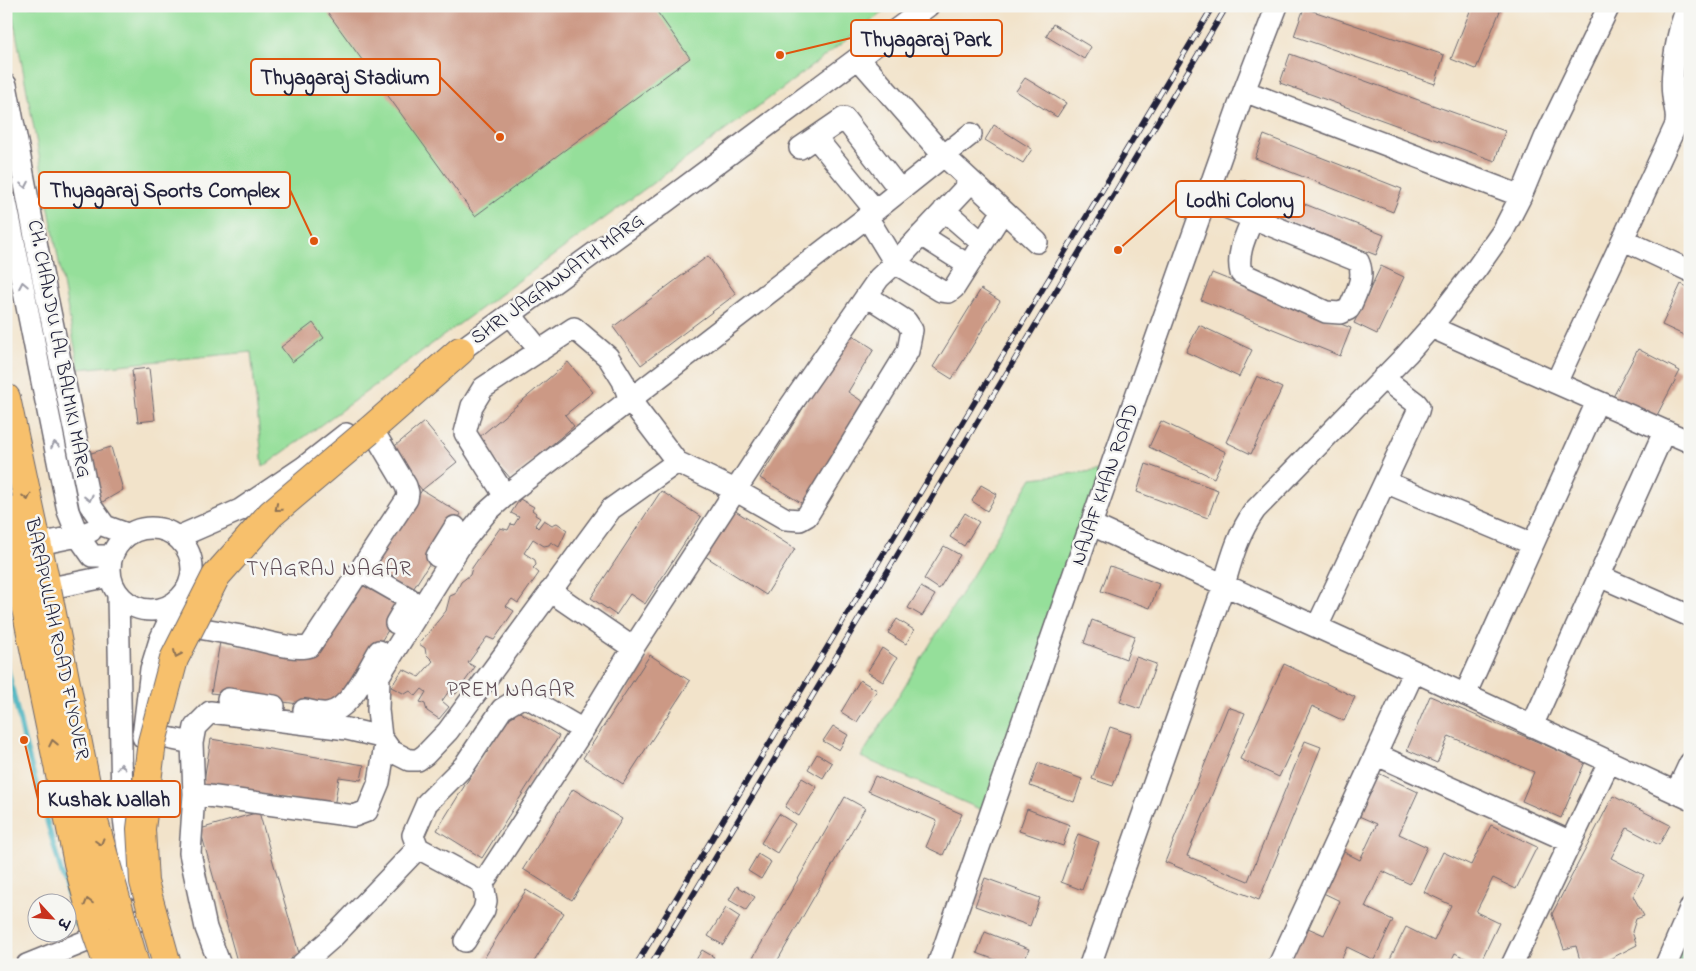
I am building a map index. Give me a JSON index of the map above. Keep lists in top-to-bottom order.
{
  "streets": {
    "highway": ["BARAPULLAH ROAD FLYOVER"],
    "street": ["SHRI JAGANNATH MARG", "CH. CHANDU LAL BALMIKI MARG", "NAJAF KHAN ROAD"]
  },
  "crossings": [
    ["SHRI JAGANNATH MARG", "CH. CHANDU LAL BALMIKI MARG"]
  ],
  "districts": ["TYAGRAJ NAGAR", "PREM NAGAR"],
  "places": [
    "Thyagaraj Park",
    "Thyagaraj Stadium",
    "Thyagaraj Sports Complex",
    "Lodhi Colony",
    "Kushak Nallah"
  ],
  "north": "bottom right"
}
